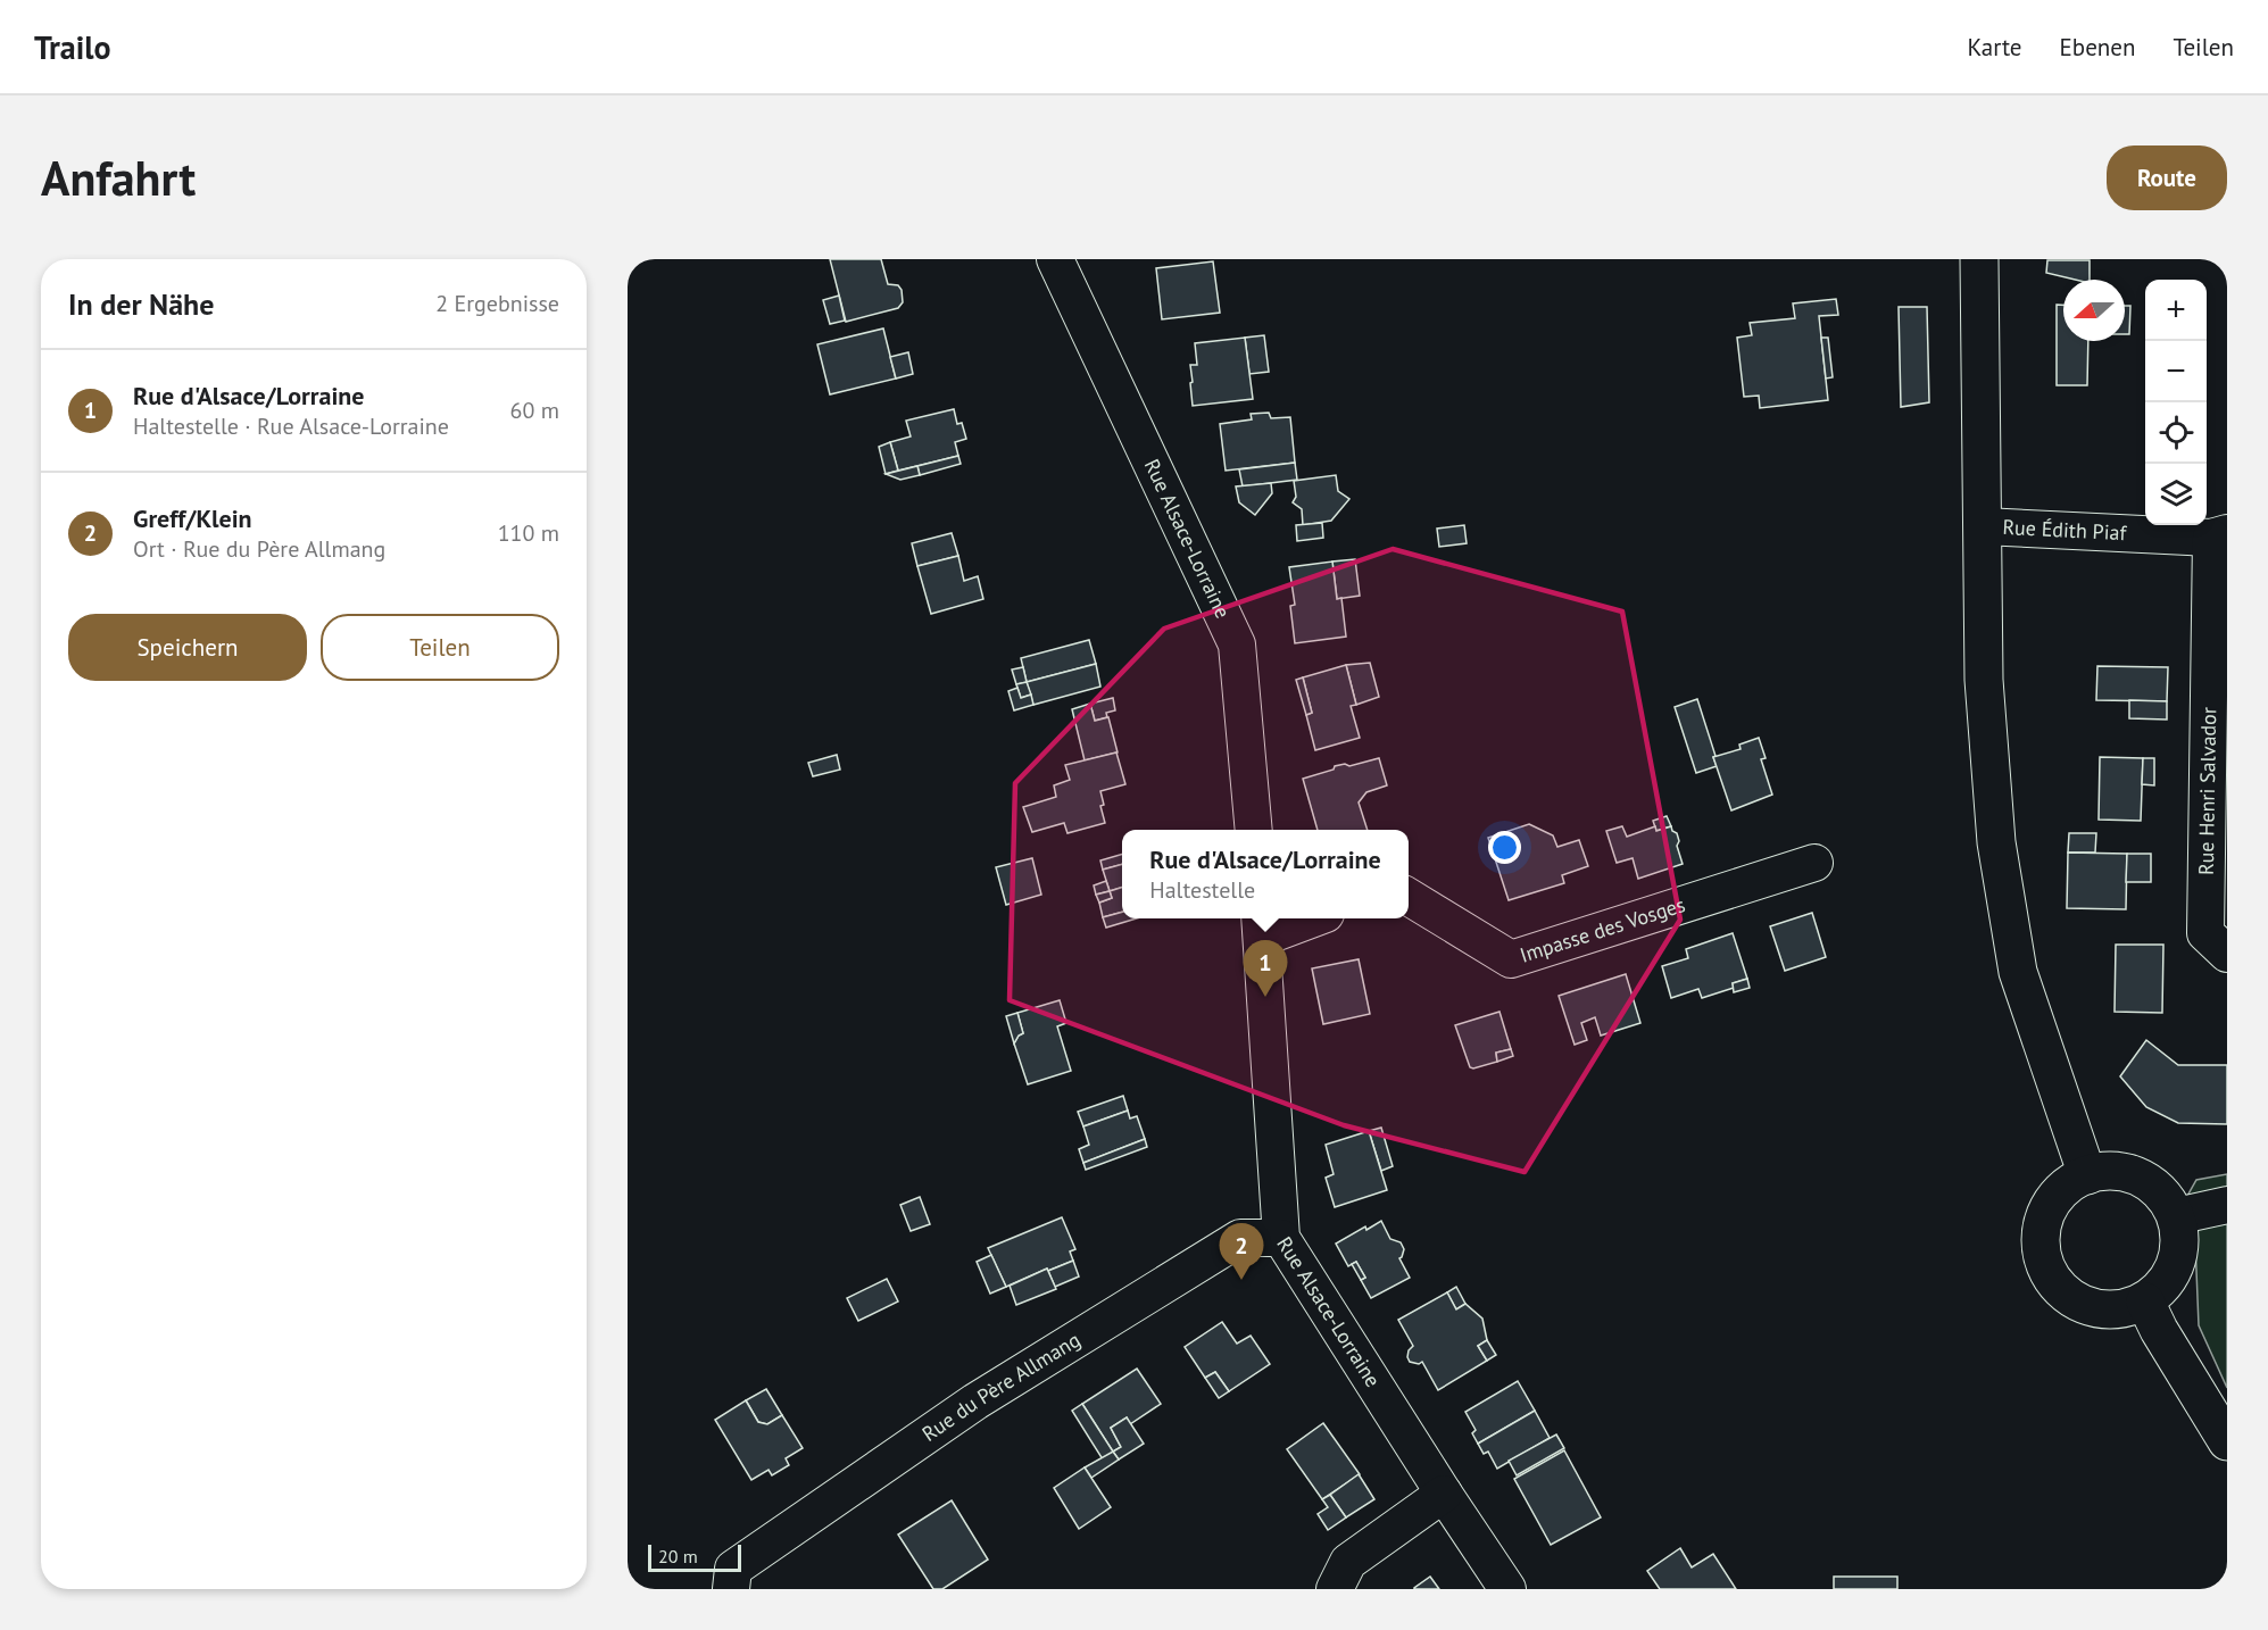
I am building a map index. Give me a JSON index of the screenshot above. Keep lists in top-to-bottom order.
{
  "streets": {
    "street": [
      "Rue Édith Piaf",
      "Rue Alsace-Lorraine",
      "Rue Henri Salvador",
      "Impasse des Vosges",
      "Rue du Père Allmang"
    ]
  },
  "crossings": [
    ["Rue Édith Piaf", "Rue Henri Salvador"],
    ["Rue Alsace-Lorraine", "Rue du Père Allmang"]
  ],
  "scale_bar": "20 m",
  "north": "left",
  "page": {
    "header": "Trailo",
    "nav": ["Karte", "Ebenen", "Teilen"],
    "buttons": [
      "Route",
      ["Speichern", "Teilen"]
    ],
    "title": "Anfahrt",
    "heading": ["In der Nähe", "2 Ergebnisse"],
    "map_buttons": ["+", "−"],
    "list": [
      {
        "mark": "1",
        "name": "Rue d'Alsace/Lorraine",
        "note": "Haltestelle · Rue Alsace-Lorraine",
        "value": "60 m"
      },
      {
        "mark": "2",
        "name": "Greff/Klein",
        "note": "Ort · Rue du Père Allmang",
        "value": "110 m"
      }
    ],
    "popup": ["Rue d'Alsace/Lorraine", "Haltestelle"],
    "pins": ["1", "2"],
    "scale": "20 m"
  }
}
